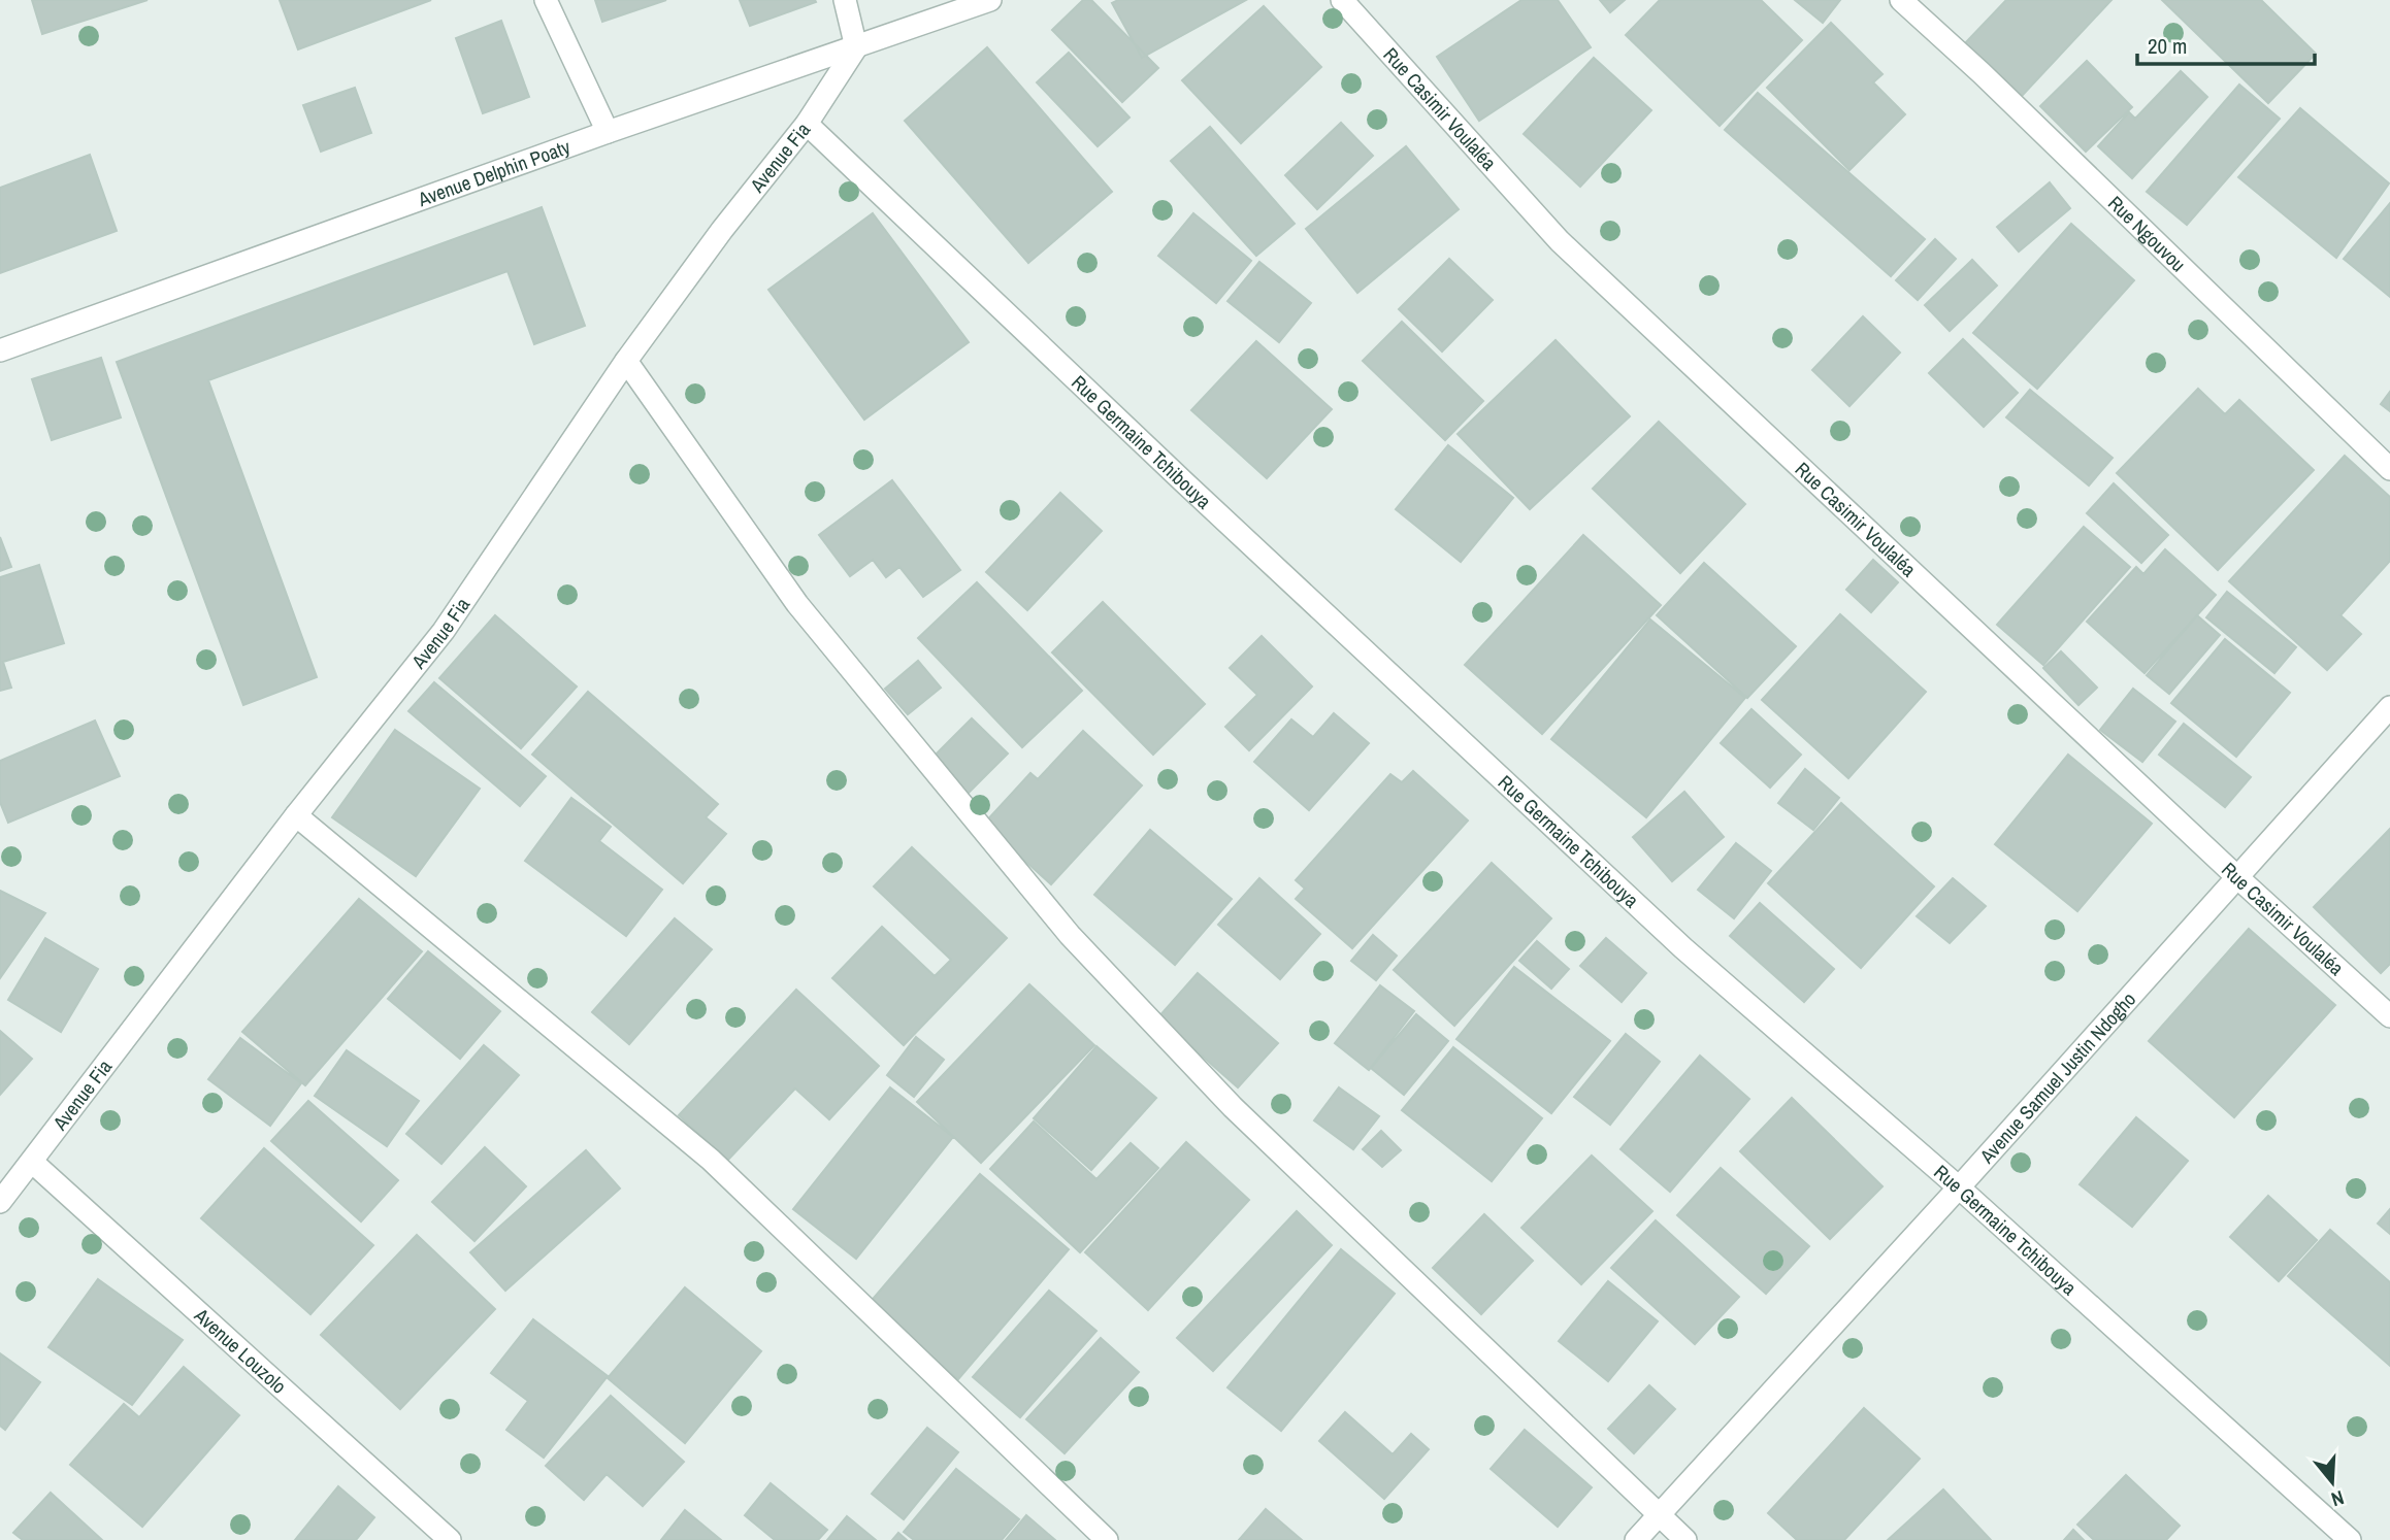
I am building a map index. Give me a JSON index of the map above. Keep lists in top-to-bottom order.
{
  "streets": {
    "street": [
      "Rue Casimir Voulaléa",
      "Avenue Fia",
      "Avenue Delphin Poaty",
      "Rue Ngouvou",
      "Rue Germaine Tchibouya",
      "Avenue Samuel Justin Ndogho",
      "Avenue Louzolo"
    ]
  },
  "crossings": [
    ["Rue Casimir Voulaléa", "Avenue Samuel Justin Ndogho"],
    ["Avenue Fia", "Avenue Delphin Poaty"],
    ["Avenue Fia", "Rue Germaine Tchibouya"],
    ["Avenue Fia", "Avenue Louzolo"],
    ["Rue Germaine Tchibouya", "Avenue Samuel Justin Ndogho"]
  ],
  "scale_bar": "20 m",
  "north": "bottom"
}
